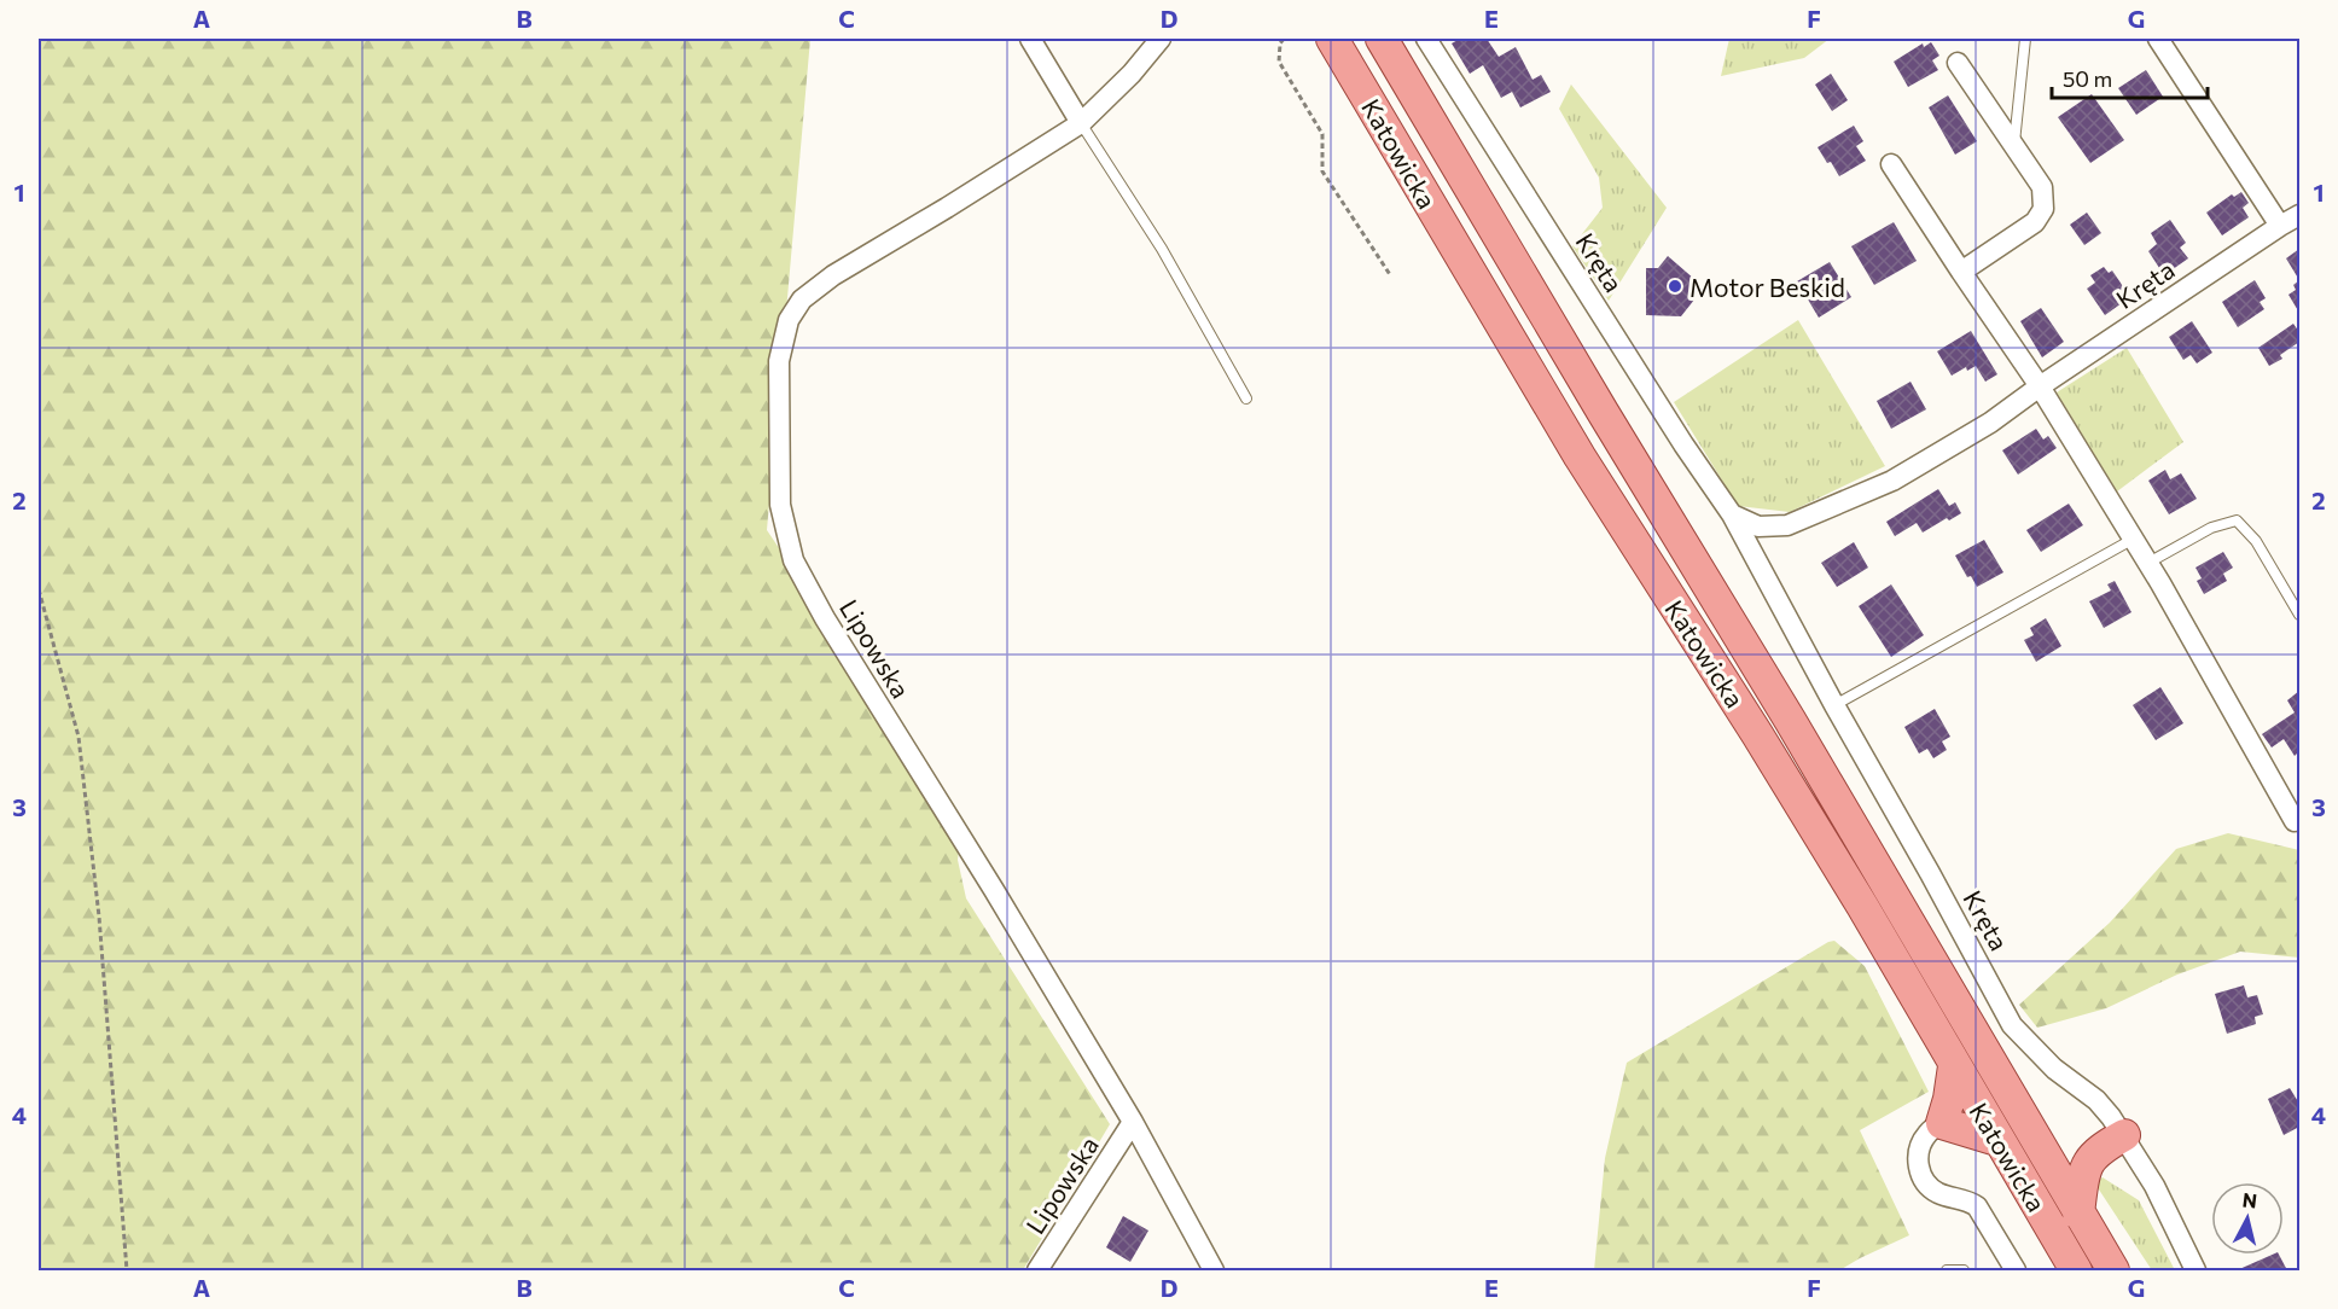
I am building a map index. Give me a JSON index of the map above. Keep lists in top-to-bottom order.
{
  "streets": {
    "main road": ["Katowicka"],
    "street": ["Kręta", "Lipowska"]
  },
  "places": ["Motor Beskid"],
  "scale_bar": "50 m",
  "north": "top",
  "grid": {
    "columns": [
      "A",
      "B",
      "C",
      "D",
      "E",
      "F",
      "G"
    ],
    "rows": [
      "1",
      "2",
      "3",
      "4"
    ]
  }
}
